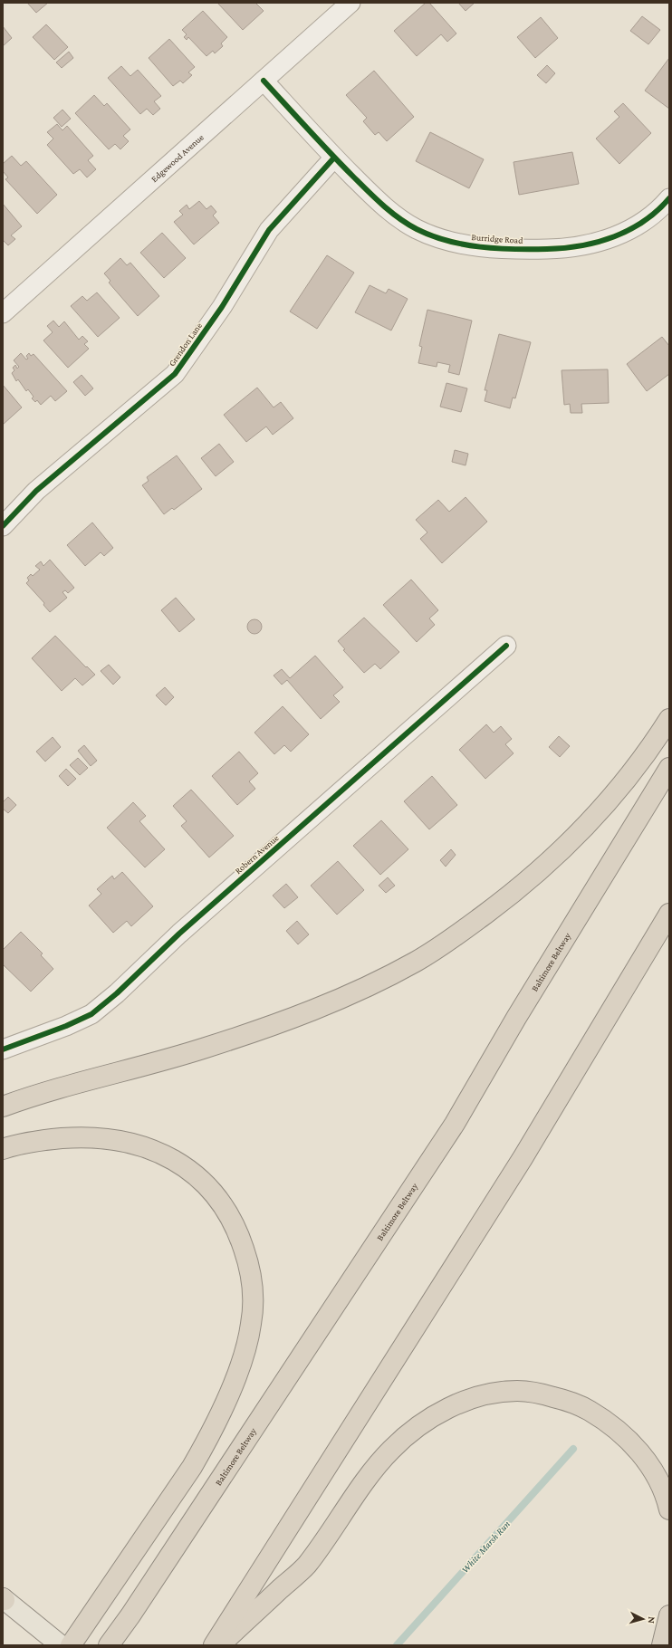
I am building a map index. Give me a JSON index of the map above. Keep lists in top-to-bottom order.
{
  "streets": {
    "highway": ["Baltimore Beltway"],
    "street": [
      "Edgewood Avenue",
      "Burridge Road",
      "Grendon Lane",
      "Robern Avenue"
    ]
  },
  "crossings": [
    ["Edgewood Avenue", "Burridge Road"],
    ["Burridge Road", "Grendon Lane"]
  ],
  "water": ["White Marsh Run"],
  "north": "right"
}
